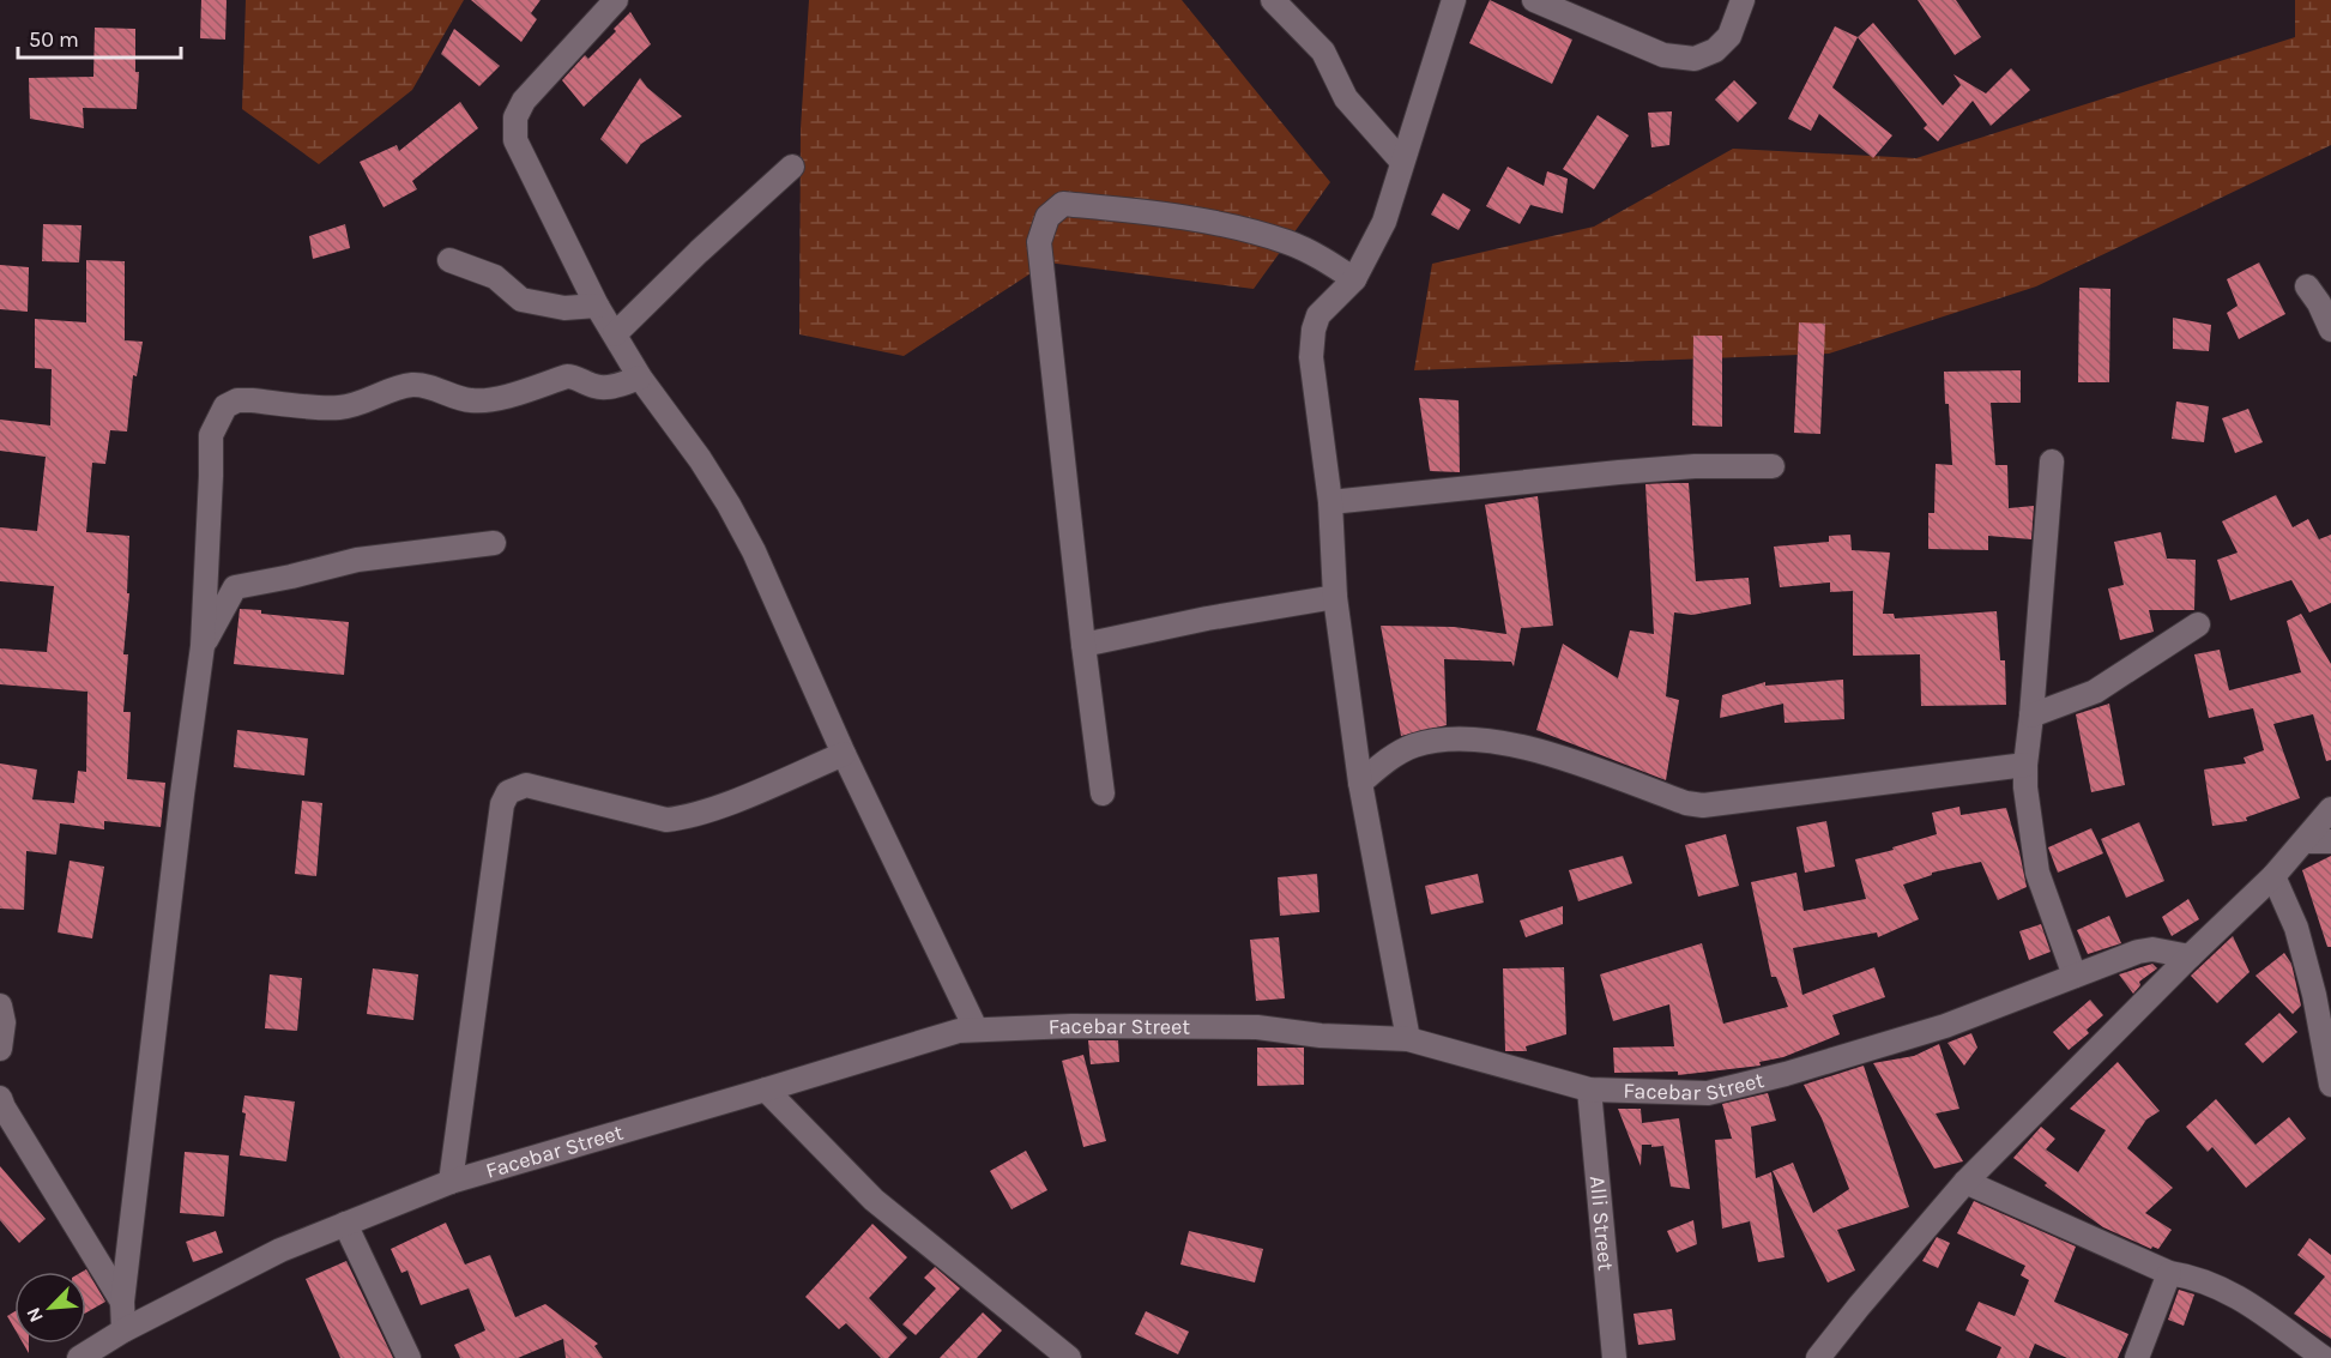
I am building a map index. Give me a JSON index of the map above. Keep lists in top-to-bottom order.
{
  "streets": {
    "street": ["Facebar Street", "Alli Street"]
  },
  "crossings": [
    ["Facebar Street", "Alli Street"]
  ],
  "scale_bar": "50 m",
  "north": "bottom left"
}
